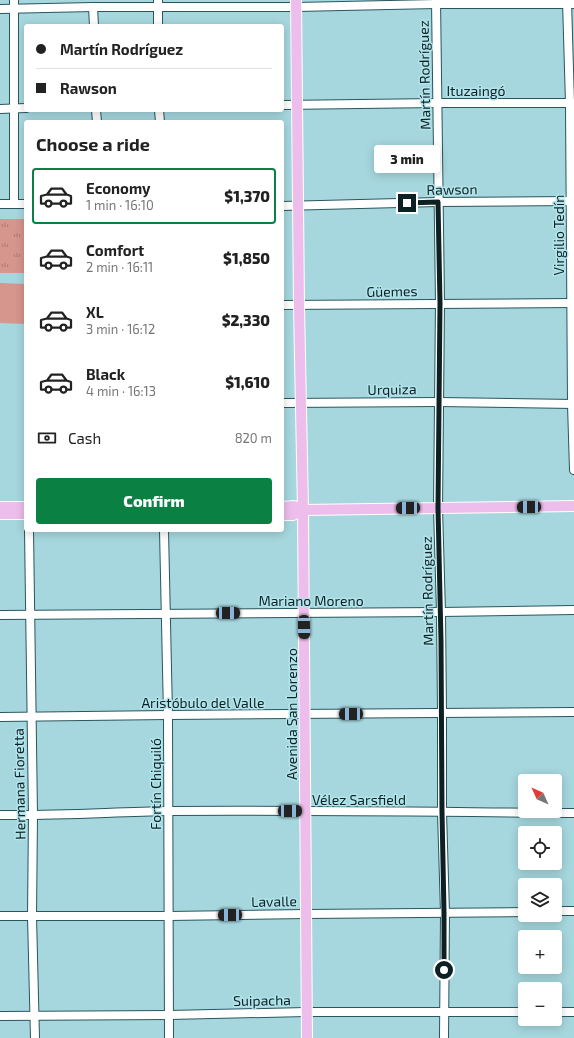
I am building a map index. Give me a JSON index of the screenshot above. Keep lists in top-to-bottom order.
{
  "streets": {
    "main road": ["Avenida San Lorenzo"],
    "street": [
      "Martín Rodríguez",
      "Ituzaingó",
      "Rawson",
      "Virgilio Tedín",
      "Güemes",
      "Urquiza",
      "Mariano Moreno",
      "Aristóbulo del Valle",
      "Hermana Fioretta",
      "Fortín Chiquiló",
      "Vélez Sarsfield",
      "Lavalle",
      "Suipacha"
    ]
  },
  "crossings": [
    ["Martín Rodríguez", "Ituzaingó"],
    ["Martín Rodríguez", "Rawson"],
    ["Martín Rodríguez", "Güemes"],
    ["Martín Rodríguez", "Urquiza"],
    ["Martín Rodríguez", "Mariano Moreno"],
    ["Martín Rodríguez", "Aristóbulo del Valle"],
    ["Martín Rodríguez", "Vélez Sarsfield"],
    ["Martín Rodríguez", "Lavalle"],
    ["Martín Rodríguez", "Suipacha"],
    ["Ituzaingó", "Virgilio Tedín"],
    ["Ituzaingó", "Avenida San Lorenzo"],
    ["Rawson", "Virgilio Tedín"],
    ["Rawson", "Avenida San Lorenzo"],
    ["Virgilio Tedín", "Güemes"],
    ["Virgilio Tedín", "Urquiza"],
    ["Güemes", "Avenida San Lorenzo"],
    ["Urquiza", "Avenida San Lorenzo"],
    ["Mariano Moreno", "Avenida San Lorenzo"],
    ["Mariano Moreno", "Hermana Fioretta"],
    ["Mariano Moreno", "Fortín Chiquiló"],
    ["Aristóbulo del Valle", "Avenida San Lorenzo"],
    ["Aristóbulo del Valle", "Hermana Fioretta"],
    ["Aristóbulo del Valle", "Fortín Chiquiló"],
    ["Avenida San Lorenzo", "Vélez Sarsfield"],
    ["Avenida San Lorenzo", "Lavalle"],
    ["Avenida San Lorenzo", "Suipacha"],
    ["Hermana Fioretta", "Vélez Sarsfield"],
    ["Hermana Fioretta", "Lavalle"],
    ["Hermana Fioretta", "Suipacha"],
    ["Fortín Chiquiló", "Vélez Sarsfield"],
    ["Fortín Chiquiló", "Lavalle"],
    ["Fortín Chiquiló", "Suipacha"]
  ],
  "north": "top left",
  "page": {
    "banner": ["Martín Rodríguez", "Rawson"],
    "heading": "Choose a ride",
    "bubble": "3 min",
    "list": [
      {
        "name": "Economy",
        "note": "1 min · 16:10",
        "value": "$1,370"
      },
      {
        "name": "Comfort",
        "note": "2 min · 16:11",
        "value": "$1,850"
      },
      {
        "name": "XL",
        "note": "3 min · 16:12",
        "value": "$2,330"
      },
      {
        "name": "Black",
        "note": "4 min · 16:13",
        "value": "$1,610"
      }
    ],
    "pay": ["Cash", "820 m"],
    "buttons": "Confirm",
    "map_buttons": ["+", "−"]
  }
}
